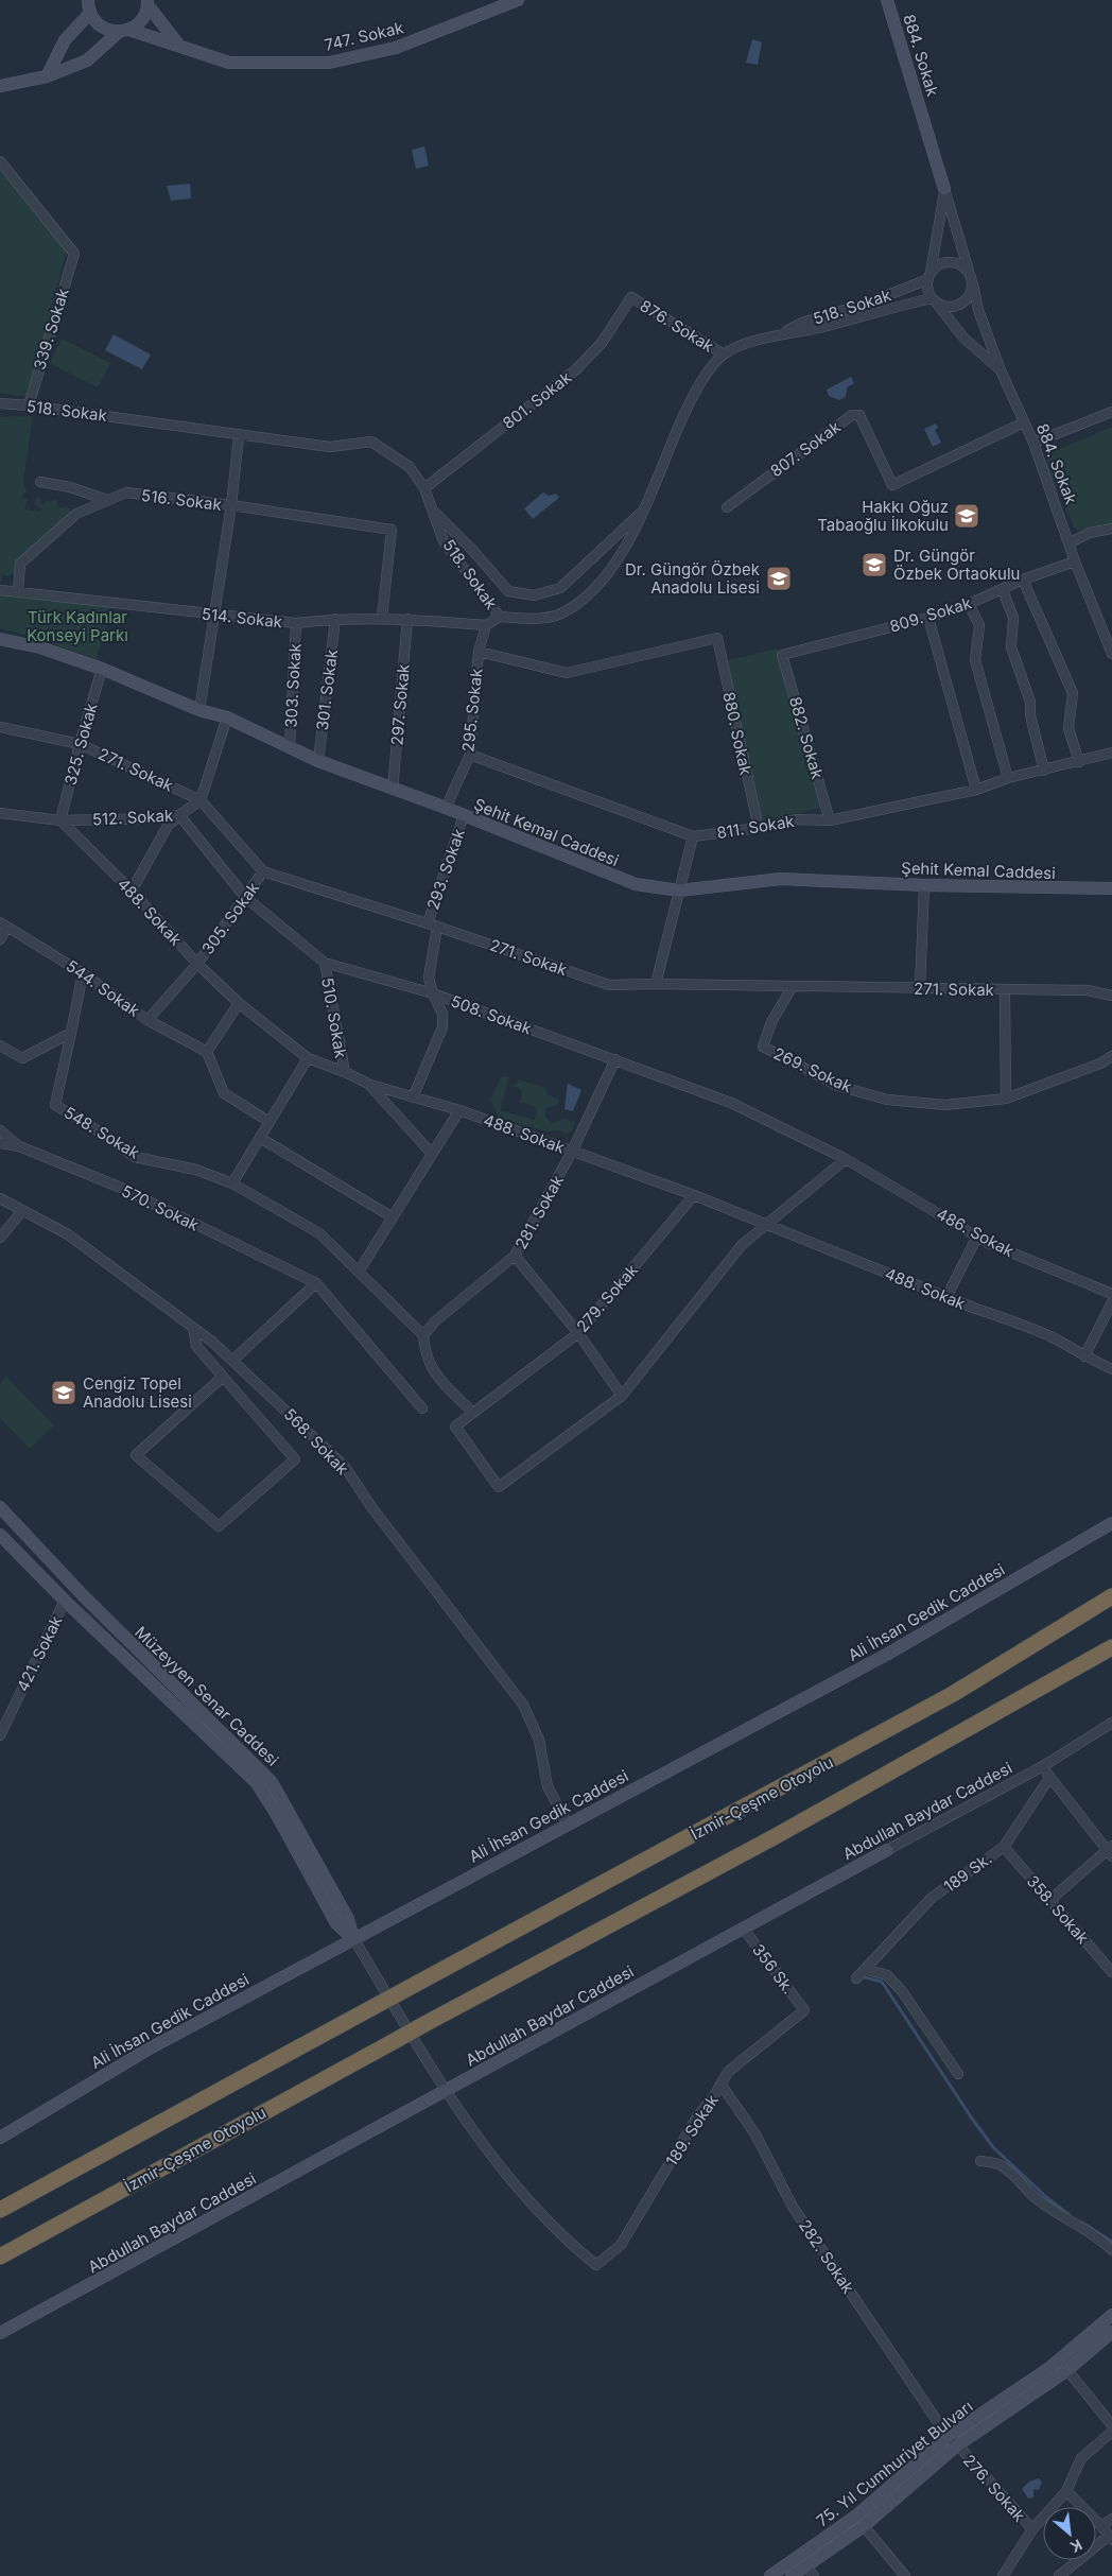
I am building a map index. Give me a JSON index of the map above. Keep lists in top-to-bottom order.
{
  "streets": {
    "highway": ["İzmir-Çeşme Otoyolu"],
    "main road": [
      "747. Sokak",
      "884. Sokak",
      "Şehit Kemal Caddesi",
      "Ali İhsan Gedik Caddesi",
      "Müzeyyen Senar Caddesi",
      "Abdullah Baydar Caddesi",
      "75. Yıl Cumhuriyet Bulvarı"
    ],
    "street": [
      "518. Sokak",
      "876. Sokak",
      "339. Sokak",
      "801. Sokak",
      "807. Sokak",
      "516. Sokak",
      "809. Sokak",
      "514. Sokak",
      "303. Sokak",
      "301. Sokak",
      "297. Sokak",
      "295. Sokak",
      "880. Sokak",
      "882. Sokak",
      "325. Sokak",
      "271. Sokak",
      "512. Sokak",
      "811. Sokak",
      "293. Sokak",
      "488. Sokak",
      "305. Sokak",
      "544. Sokak",
      "508. Sokak",
      "510. Sokak",
      "269. Sokak",
      "548. Sokak",
      "570. Sokak",
      "281. Sokak",
      "486. Sokak",
      "279. Sokak",
      "568. Sokak",
      "421. Sokak",
      "189 Sk.",
      "358. Sokak",
      "356 Sk.",
      "189. Sokak",
      "282. Sokak",
      "276. Sokak"
    ]
  },
  "crossings": [
    ["884. Sokak", "518. Sokak"],
    ["884. Sokak", "807. Sokak"],
    ["884. Sokak", "809. Sokak"],
    ["518. Sokak", "876. Sokak"],
    ["518. Sokak", "339. Sokak"],
    ["518. Sokak", "801. Sokak"],
    ["876. Sokak", "801. Sokak"],
    ["516. Sokak", "514. Sokak"],
    ["809. Sokak", "882. Sokak"],
    ["514. Sokak", "303. Sokak"],
    ["514. Sokak", "301. Sokak"],
    ["514. Sokak", "297. Sokak"],
    ["514. Sokak", "295. Sokak"],
    ["303. Sokak", "Şehit Kemal Caddesi"],
    ["301. Sokak", "Şehit Kemal Caddesi"],
    ["297. Sokak", "Şehit Kemal Caddesi"],
    ["295. Sokak", "880. Sokak"],
    ["295. Sokak", "811. Sokak"],
    ["295. Sokak", "Şehit Kemal Caddesi"],
    ["880. Sokak", "811. Sokak"],
    ["882. Sokak", "811. Sokak"],
    ["325. Sokak", "271. Sokak"],
    ["325. Sokak", "512. Sokak"],
    ["325. Sokak", "Şehit Kemal Caddesi"],
    ["325. Sokak", "488. Sokak"],
    ["271. Sokak", "512. Sokak"],
    ["271. Sokak", "293. Sokak"],
    ["271. Sokak", "305. Sokak"],
    ["271. Sokak", "269. Sokak"],
    ["512. Sokak", "488. Sokak"],
    ["512. Sokak", "508. Sokak"],
    ["Şehit Kemal Caddesi", "293. Sokak"],
    ["488. Sokak", "305. Sokak"],
    ["488. Sokak", "510. Sokak"],
    ["488. Sokak", "281. Sokak"],
    ["488. Sokak", "279. Sokak"],
    ["305. Sokak", "544. Sokak"],
    ["305. Sokak", "508. Sokak"],
    ["508. Sokak", "510. Sokak"],
    ["508. Sokak", "281. Sokak"],
    ["508. Sokak", "486. Sokak"],
    ["548. Sokak", "281. Sokak"],
    ["568. Sokak", "Ali İhsan Gedik Caddesi"],
    ["Ali İhsan Gedik Caddesi", "Müzeyyen Senar Caddesi"],
    ["421. Sokak", "Müzeyyen Senar Caddesi"],
    ["Abdullah Baydar Caddesi", "356 Sk."],
    ["Abdullah Baydar Caddesi", "189. Sokak"],
    ["189 Sk.", "358. Sokak"],
    ["356 Sk.", "189. Sokak"],
    ["189. Sokak", "282. Sokak"],
    ["282. Sokak", "75. Yıl Cumhuriyet Bulvarı"],
    ["282. Sokak", "276. Sokak"],
    ["75. Yıl Cumhuriyet Bulvarı", "276. Sokak"]
  ],
  "parks": ["Türk Kadınlar Konseyi Parkı"],
  "places": {
    "school or university": [
      "Hakkı Oğuz Tabaoğlu İlkokulu",
      "Dr. Güngör Özbek Ortaokulu",
      "Dr. Güngör Özbek Anadolu Lisesi",
      "Cengiz Topel Anadolu Lisesi"
    ]
  },
  "north": "bottom right"
}
